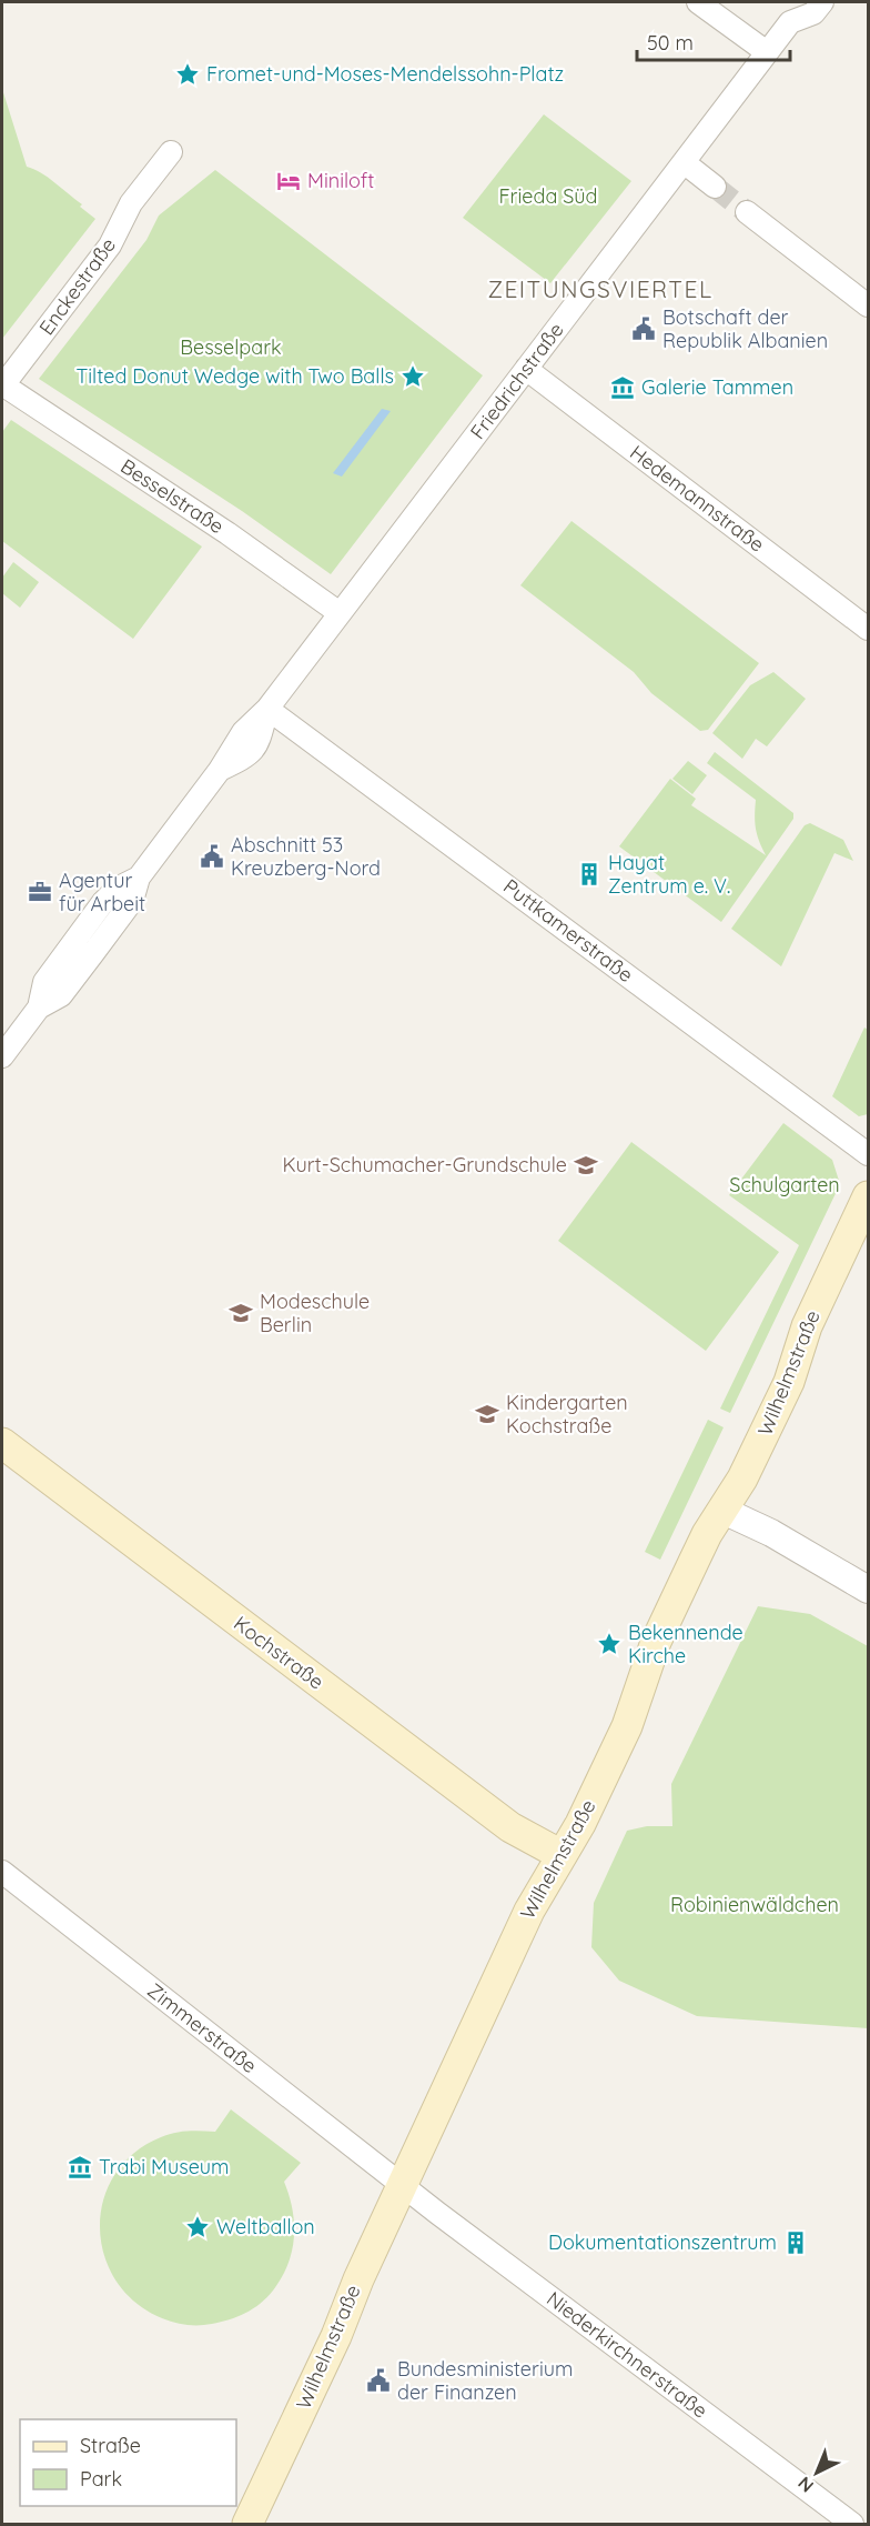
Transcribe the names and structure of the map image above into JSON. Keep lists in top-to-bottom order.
{
  "streets": {
    "main road": ["Wilhelmstraße", "Kochstraße"],
    "street": [
      "Enckestraße",
      "Friedrichstraße",
      "Besselstraße",
      "Hedemannstraße",
      "Puttkamerstraße",
      "Zimmerstraße",
      "Niederkirchnerstraße"
    ]
  },
  "crossings": [
    ["Enckestraße", "Besselstraße"],
    ["Friedrichstraße", "Besselstraße"],
    ["Friedrichstraße", "Hedemannstraße"],
    ["Friedrichstraße", "Puttkamerstraße"],
    ["Wilhelmstraße", "Kochstraße"],
    ["Wilhelmstraße", "Zimmerstraße"],
    ["Wilhelmstraße", "Niederkirchnerstraße"],
    ["Zimmerstraße", "Niederkirchnerstraße"]
  ],
  "districts": ["ZEITUNGSVIERTEL"],
  "parks": [
    "Frieda Süd",
    "Besselpark",
    "Schulgarten",
    "Robinienwäldchen"
  ],
  "places": {
    "place": [
      "Fromet-und-Moses-Mendelssohn-Platz",
      "Tilted Donut Wedge with Two Balls",
      "Bekennende Kirche",
      "Weltballon"
    ],
    "hotel": ["Miniloft"],
    "public building": ["Botschaft der Republik Albanien", "Abschnitt 53 Kreuzberg-Nord", "Bundesministerium der Finanzen"],
    "museum": ["Galerie Tammen", "Trabi Museum"],
    "building": ["Hayat Zentrum e. V.", "Dokumentationszentrum"],
    "office": ["Agentur für Arbeit"],
    "school or university": ["Kurt-Schumacher-Grundschule", "Modeschule Berlin", "Kindergarten Kochstraße"]
  },
  "legend": ["Straße", "Park"],
  "scale_bar": "50 m",
  "north": "bottom left"
}
